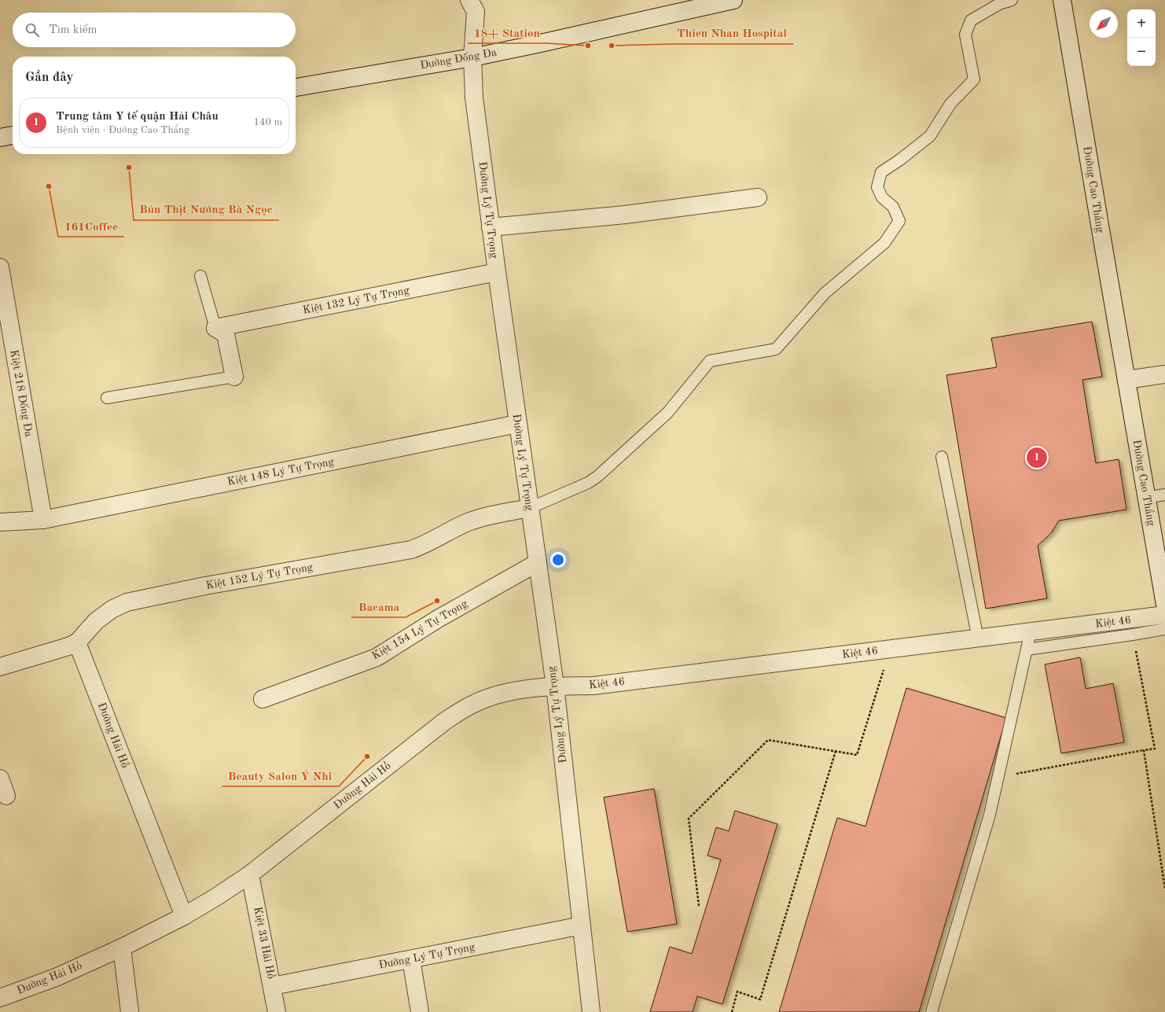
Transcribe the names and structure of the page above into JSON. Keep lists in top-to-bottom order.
{
  "streets": {
    "street": [
      "Đường Đống Đa",
      "Đường Cao Thắng",
      "Đường Lý Tự Trọng",
      "Kiệt 132 Lý Tự Trọng",
      "Kiệt 218 Đống Đa",
      "Kiệt 148 Lý Tự Trọng",
      "Kiệt 152 Lý Tự Trọng",
      "Kiệt 46",
      "Kiệt 154 Lý Tự Trọng",
      "Đường Hải Hồ",
      "Kiệt 33 Hải Hồ"
    ]
  },
  "crossings": [
    ["Đường Đống Đa", "Đường Lý Tự Trọng"],
    ["Đường Lý Tự Trọng", "Kiệt 132 Lý Tự Trọng"],
    ["Đường Lý Tự Trọng", "Kiệt 148 Lý Tự Trọng"],
    ["Đường Lý Tự Trọng", "Kiệt 152 Lý Tự Trọng"],
    ["Đường Lý Tự Trọng", "Kiệt 46"],
    ["Đường Lý Tự Trọng", "Kiệt 154 Lý Tự Trọng"],
    ["Đường Lý Tự Trọng", "Đường Hải Hồ"],
    ["Đường Lý Tự Trọng", "Kiệt 33 Hải Hồ"],
    ["Kiệt 218 Đống Đa", "Kiệt 148 Lý Tự Trọng"],
    ["Kiệt 152 Lý Tự Trọng", "Đường Hải Hồ"],
    ["Kiệt 46", "Đường Hải Hồ"],
    ["Đường Hải Hồ", "Kiệt 33 Hải Hồ"]
  ],
  "places": [
    "18+ Station",
    "Thien Nhan Hospital",
    "Bún Thịt Nướng Bà Ngọc",
    "161Coffee",
    "Bacama",
    "Beauty Salon Ý Nhi"
  ],
  "north": "bottom left",
  "page": {
    "map_buttons": ["+", "−"],
    "search": "Tìm kiếm",
    "heading": "Gần đây",
    "list": [
      {
        "mark": "1",
        "name": "Trung tâm Y tế quận Hải Châu",
        "note": "Bệnh viện · Đường Cao Thắng",
        "value": "140 m"
      }
    ],
    "pins": "1"
  }
}
